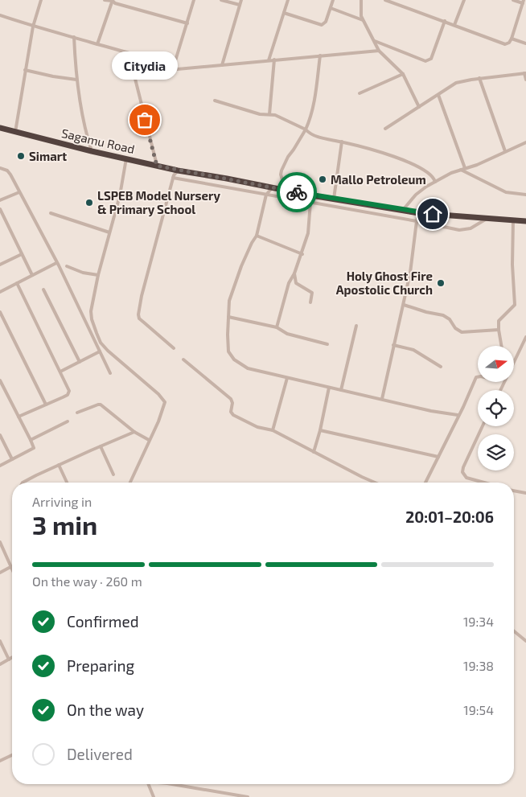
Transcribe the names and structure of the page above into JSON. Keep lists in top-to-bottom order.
{
  "streets": {
    "highway": ["Sagamu Road"]
  },
  "places": [
    "Citydia",
    "Simart",
    "Mallo Petroleum",
    "LSPEB Model Nursery & Primary School",
    "Holy Ghost Fire Apostolic Church"
  ],
  "north": "right",
  "page": {
    "bubble": "Citydia",
    "heading": ["3 min", "Arriving in", "20:01–20:06"],
    "bar": "On the way · 260 m",
    "list": [
      ["Confirmed", "19:34"],
      ["Preparing", "19:38"],
      ["On the way", "19:54"],
      "Delivered"
    ]
  }
}
